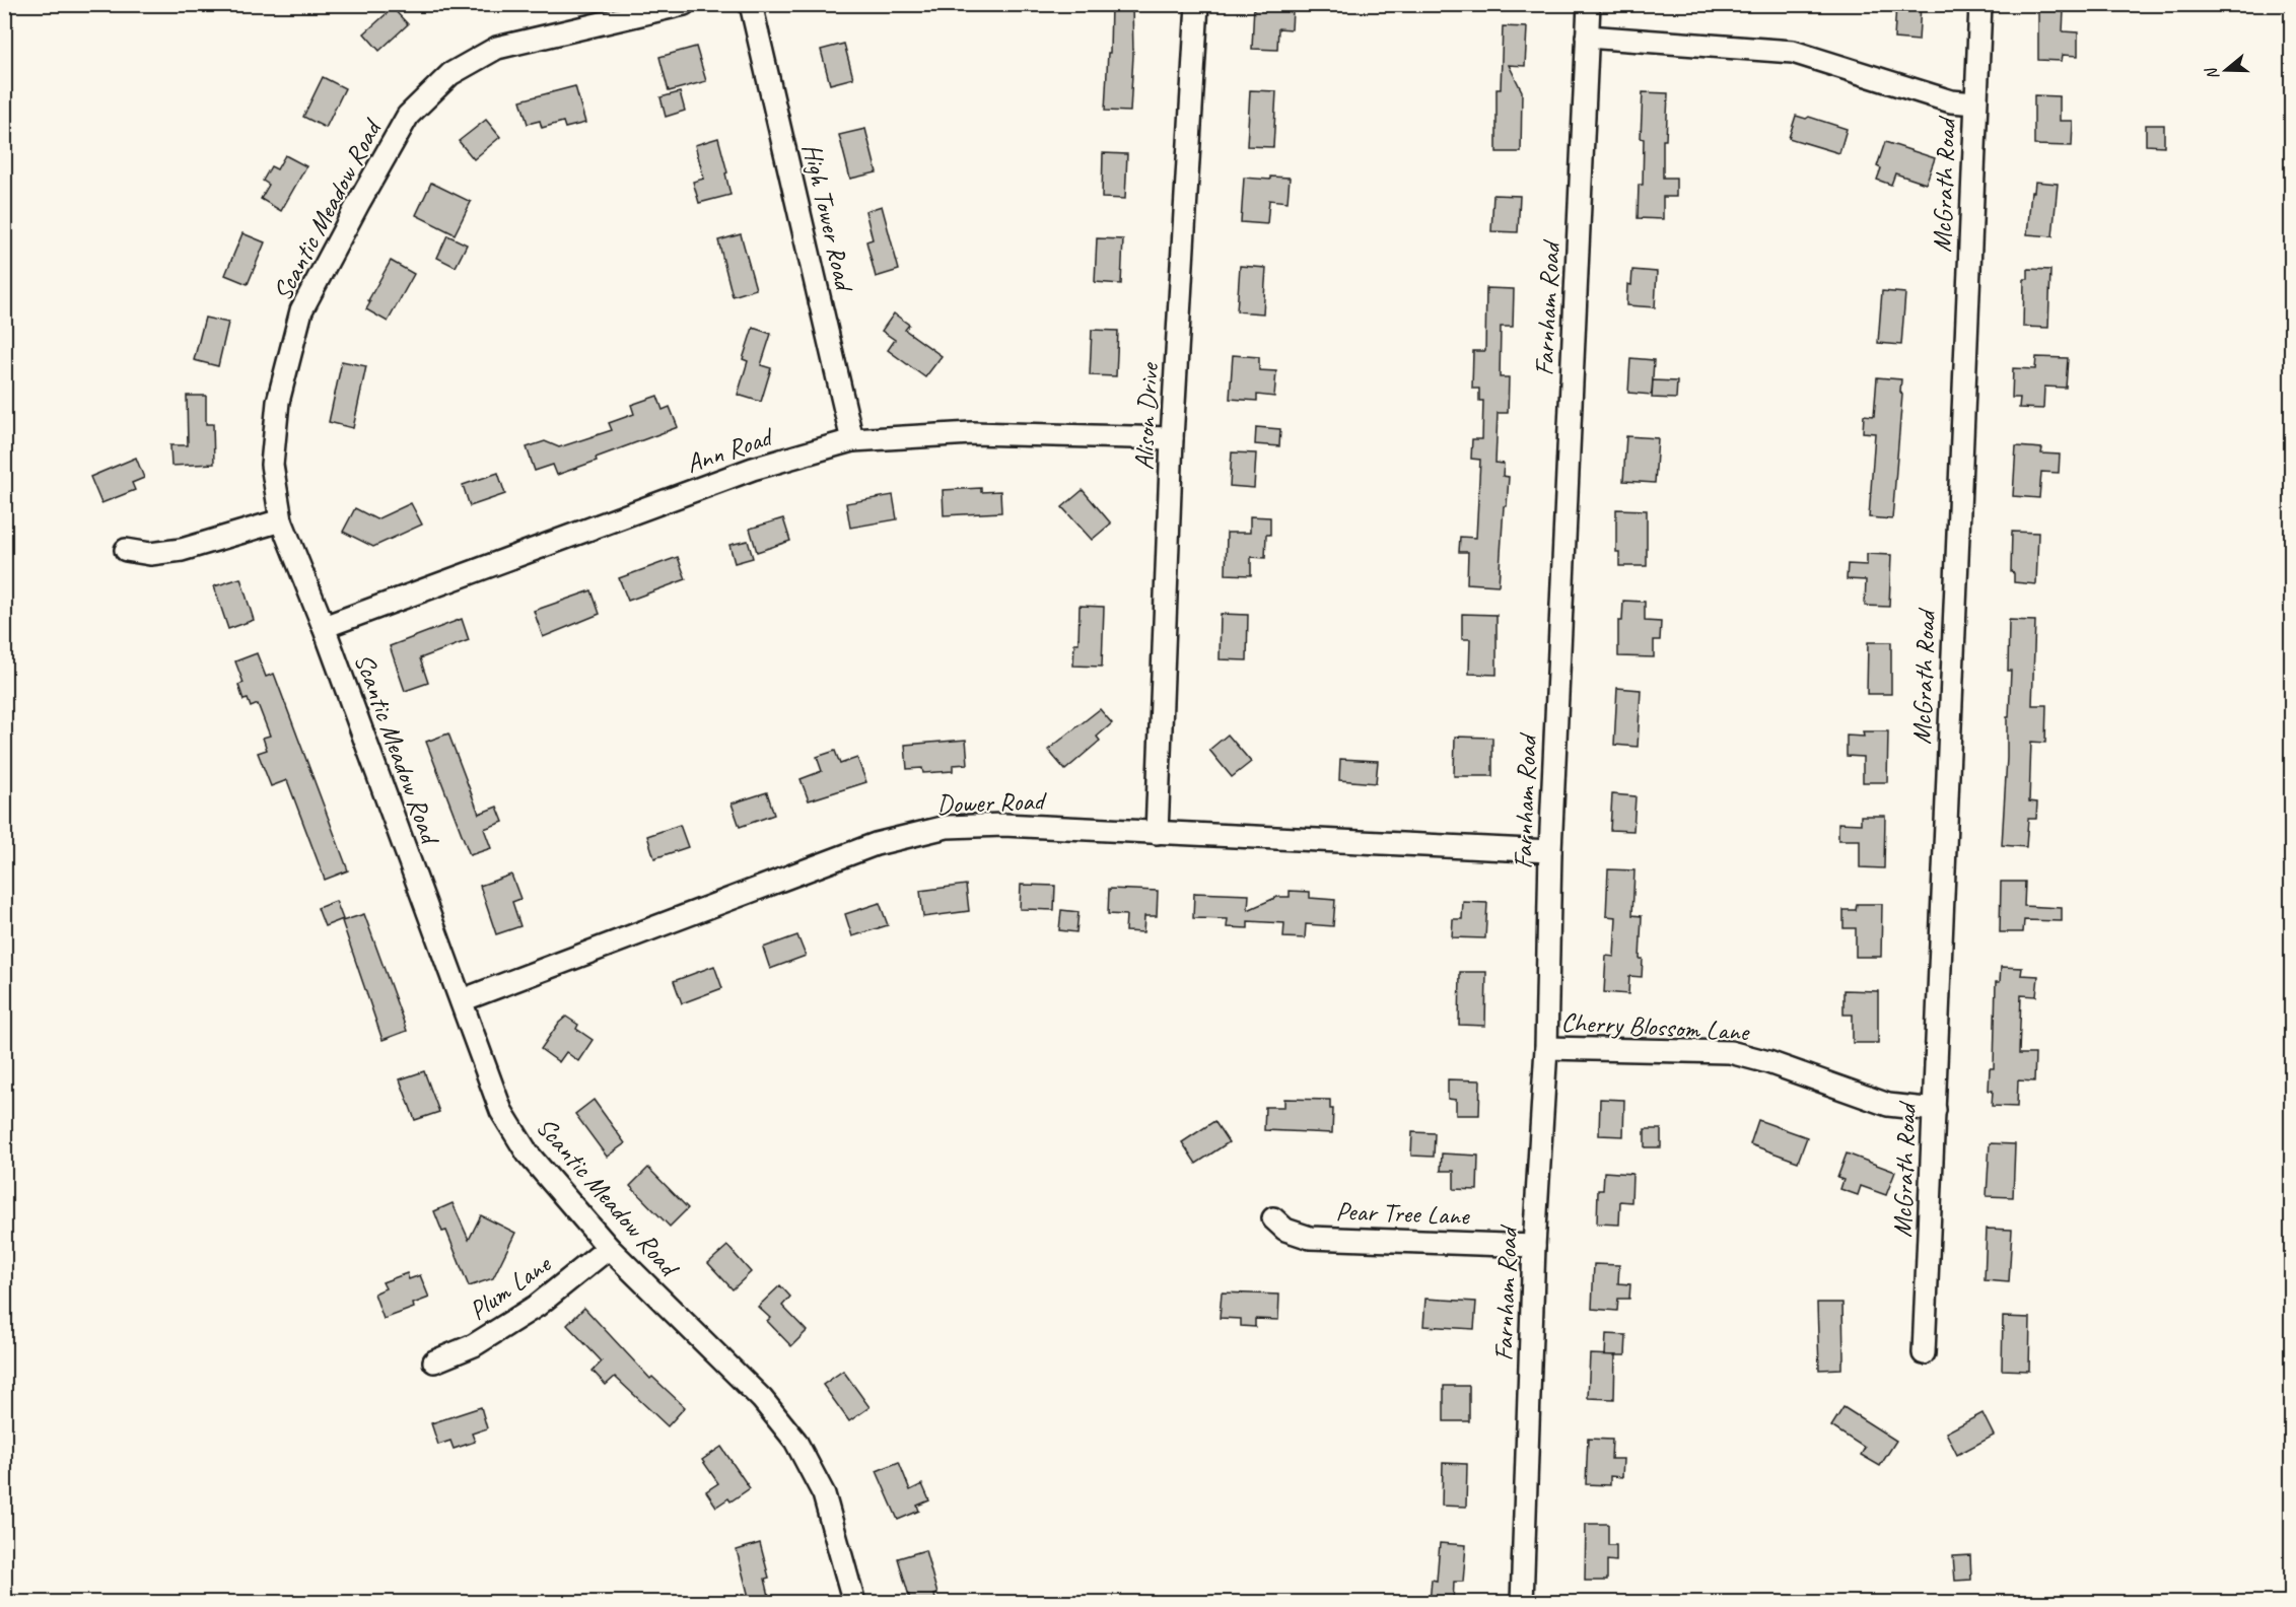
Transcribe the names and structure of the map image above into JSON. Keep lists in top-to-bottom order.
{
  "streets": {
    "street": [
      "McGrath Road",
      "Scantic Meadow Road",
      "High Tower Road",
      "Farnham Road",
      "Alison Drive",
      "Ann Road",
      "Dower Road",
      "Cherry Blossom Lane",
      "Pear Tree Lane",
      "Plum Lane"
    ]
  },
  "crossings": [
    ["McGrath Road", "Cherry Blossom Lane"],
    ["Scantic Meadow Road", "Ann Road"],
    ["Scantic Meadow Road", "Dower Road"],
    ["Scantic Meadow Road", "Plum Lane"],
    ["High Tower Road", "Ann Road"],
    ["Farnham Road", "Dower Road"],
    ["Farnham Road", "Cherry Blossom Lane"],
    ["Farnham Road", "Pear Tree Lane"],
    ["Alison Drive", "Ann Road"],
    ["Alison Drive", "Dower Road"]
  ],
  "north": "left"
}
